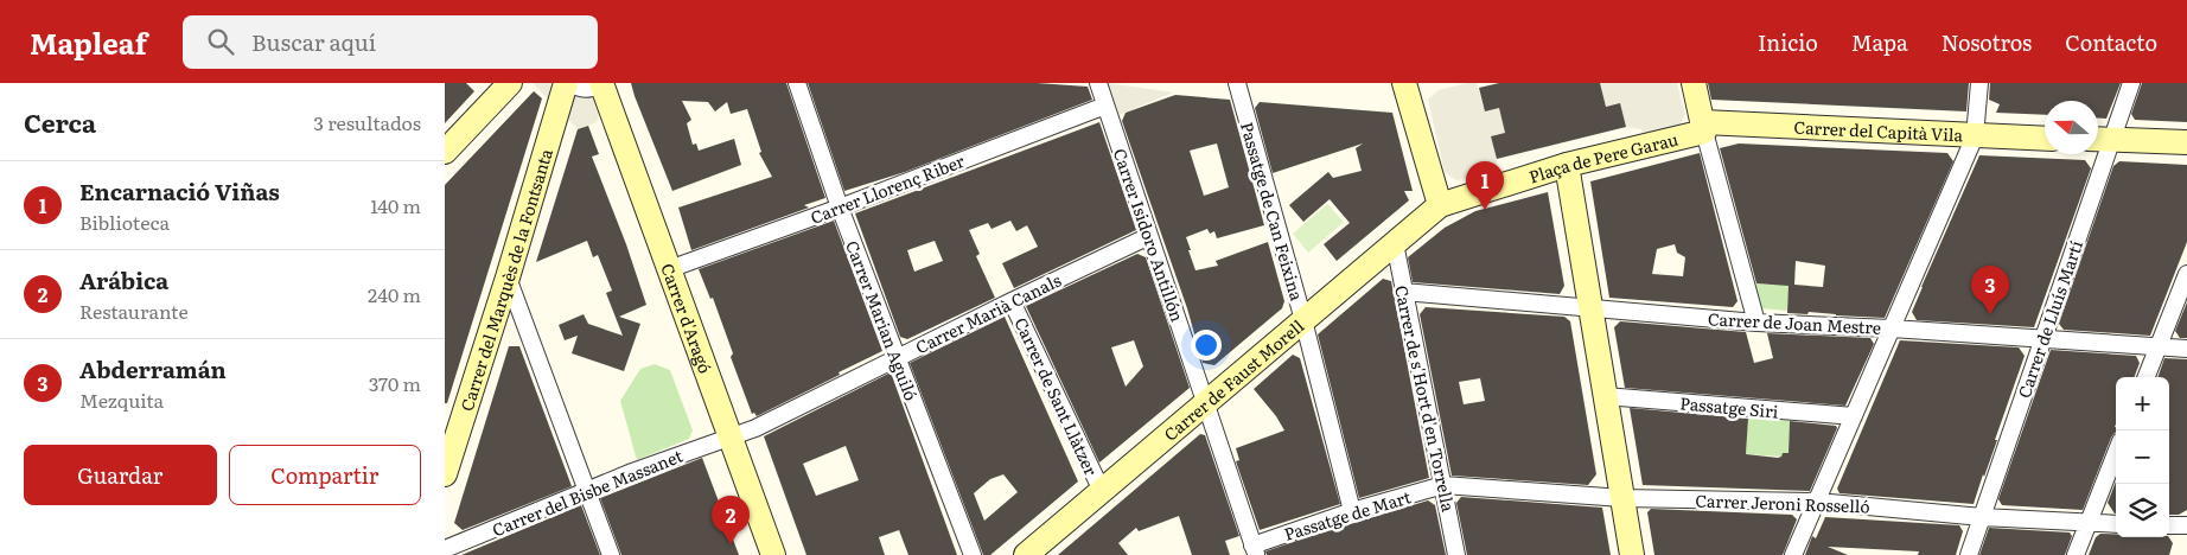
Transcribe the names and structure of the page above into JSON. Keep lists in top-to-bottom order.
{
  "streets": {
    "street": [
      "Carrer del Capità Vila",
      "Plaça de Pere Garau",
      "Carrer Llorenç Riber",
      "Passatge de Can Feixina",
      "Carrer Isidoro Antillón",
      "Carrer del Marquès de la Fontsanta",
      "Carrer Marià Canals",
      "Carrer d'Aragó",
      "Carrer de Lluís Martí",
      "Carrer Marian Aguiló",
      "Carrer de Joan Mestre",
      "Carrer de Faust Morell",
      "Carrer de Sant Llàtzer",
      "Carrer de s'Hort d'en Torrella",
      "Passatge Siri",
      "Carrer del Bisbe Massanet",
      "Carrer Jeroni Rosselló",
      "Passatge de Mart"
    ]
  },
  "crossings": [
    ["Carrer del Capità Vila", "Plaça de Pere Garau"],
    ["Plaça de Pere Garau", "Carrer de Faust Morell"],
    ["Carrer Llorenç Riber", "Carrer Isidoro Antillón"],
    ["Carrer Llorenç Riber", "Carrer d'Aragó"],
    ["Carrer Llorenç Riber", "Carrer Marian Aguiló"],
    ["Passatge de Can Feixina", "Carrer de Faust Morell"],
    ["Passatge de Can Feixina", "Passatge de Mart"],
    ["Carrer Isidoro Antillón", "Carrer Marià Canals"],
    ["Carrer Isidoro Antillón", "Carrer de Faust Morell"],
    ["Carrer Isidoro Antillón", "Passatge de Mart"],
    ["Carrer Marià Canals", "Carrer d'Aragó"],
    ["Carrer Marià Canals", "Carrer Marian Aguiló"],
    ["Carrer Marià Canals", "Carrer de Sant Llàtzer"],
    ["Carrer Marià Canals", "Carrer del Bisbe Massanet"],
    ["Carrer d'Aragó", "Carrer del Bisbe Massanet"],
    ["Carrer de Lluís Martí", "Carrer de Joan Mestre"],
    ["Carrer de Lluís Martí", "Carrer Jeroni Rosselló"],
    ["Carrer de Joan Mestre", "Carrer de s'Hort d'en Torrella"],
    ["Carrer de Faust Morell", "Carrer de Sant Llàtzer"],
    ["Carrer de Faust Morell", "Carrer de s'Hort d'en Torrella"],
    ["Carrer de s'Hort d'en Torrella", "Carrer Jeroni Rosselló"],
    ["Carrer de s'Hort d'en Torrella", "Passatge de Mart"],
    ["Carrer Jeroni Rosselló", "Passatge de Mart"]
  ],
  "north": "left",
  "page": {
    "header": "Mapleaf",
    "search": "Buscar aquí",
    "nav": [
      "Inicio",
      "Mapa",
      "Nosotros",
      "Contacto"
    ],
    "heading": ["Cerca", "3 resultados"],
    "list": [
      {
        "mark": "1",
        "name": "Encarnació Viñas",
        "note": "Biblioteca",
        "value": "140 m"
      },
      {
        "mark": "2",
        "name": "Arábica",
        "note": "Restaurante",
        "value": "240 m"
      },
      {
        "mark": "3",
        "name": "Abderramán",
        "note": "Mezquita",
        "value": "370 m"
      }
    ],
    "pins": ["1", "3", "2"],
    "map_buttons": ["+", "−"],
    "buttons": ["Guardar", "Compartir"]
  }
}
